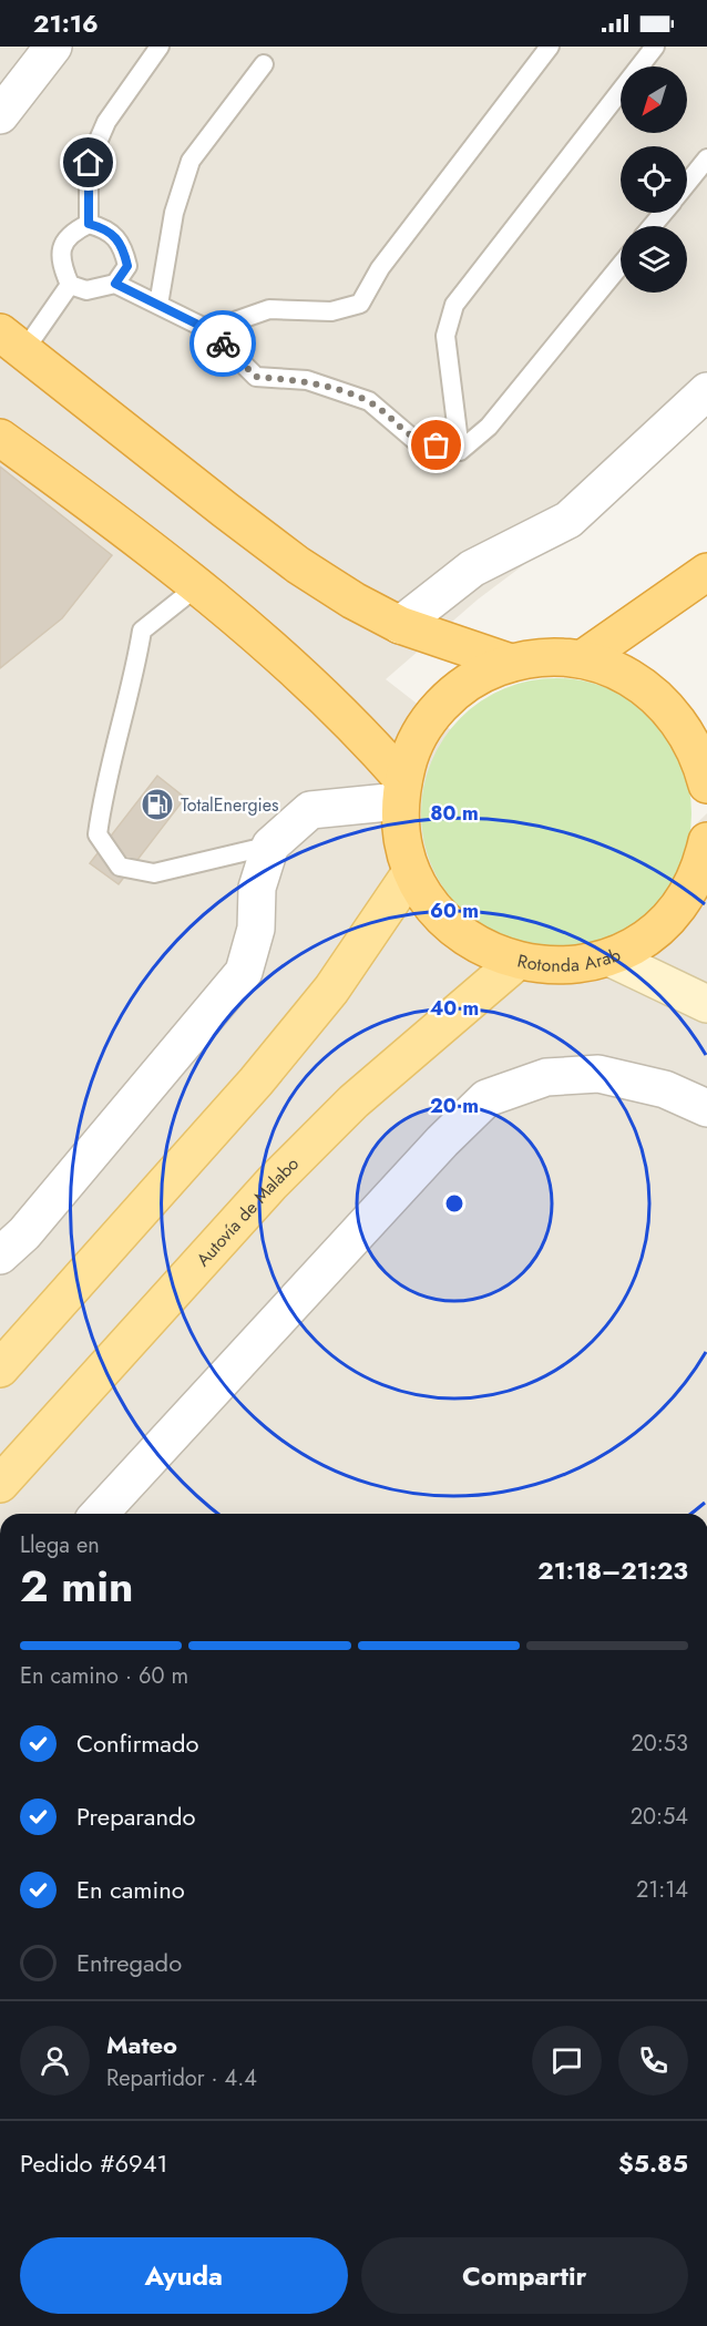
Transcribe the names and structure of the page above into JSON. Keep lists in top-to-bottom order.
{
  "streets": {
    "highway": ["Rotonda Arab"],
    "main road": ["Autovía de Malabo"]
  },
  "crossings": [
    ["Rotonda Arab", "Autovía de Malabo"]
  ],
  "places": {
    "fuel station": ["TotalEnergies"]
  },
  "north": "bottom left",
  "page": {
    "status": "21:16",
    "heading": ["2 min", "Llega en", "21:18–21:23"],
    "panel": [
      "Mateo",
      "Repartidor · 4.4",
      "Pedido #6941",
      "$5.85"
    ],
    "bar": "En camino · 60 m",
    "list": [
      ["Confirmado", "20:53"],
      ["Preparando", "20:54"],
      ["En camino", "21:14"],
      "Entregado"
    ],
    "buttons": ["Ayuda", "Compartir"]
  },
  "rings": [
    "80 m",
    "60 m",
    "40 m",
    "20 m"
  ]
}
